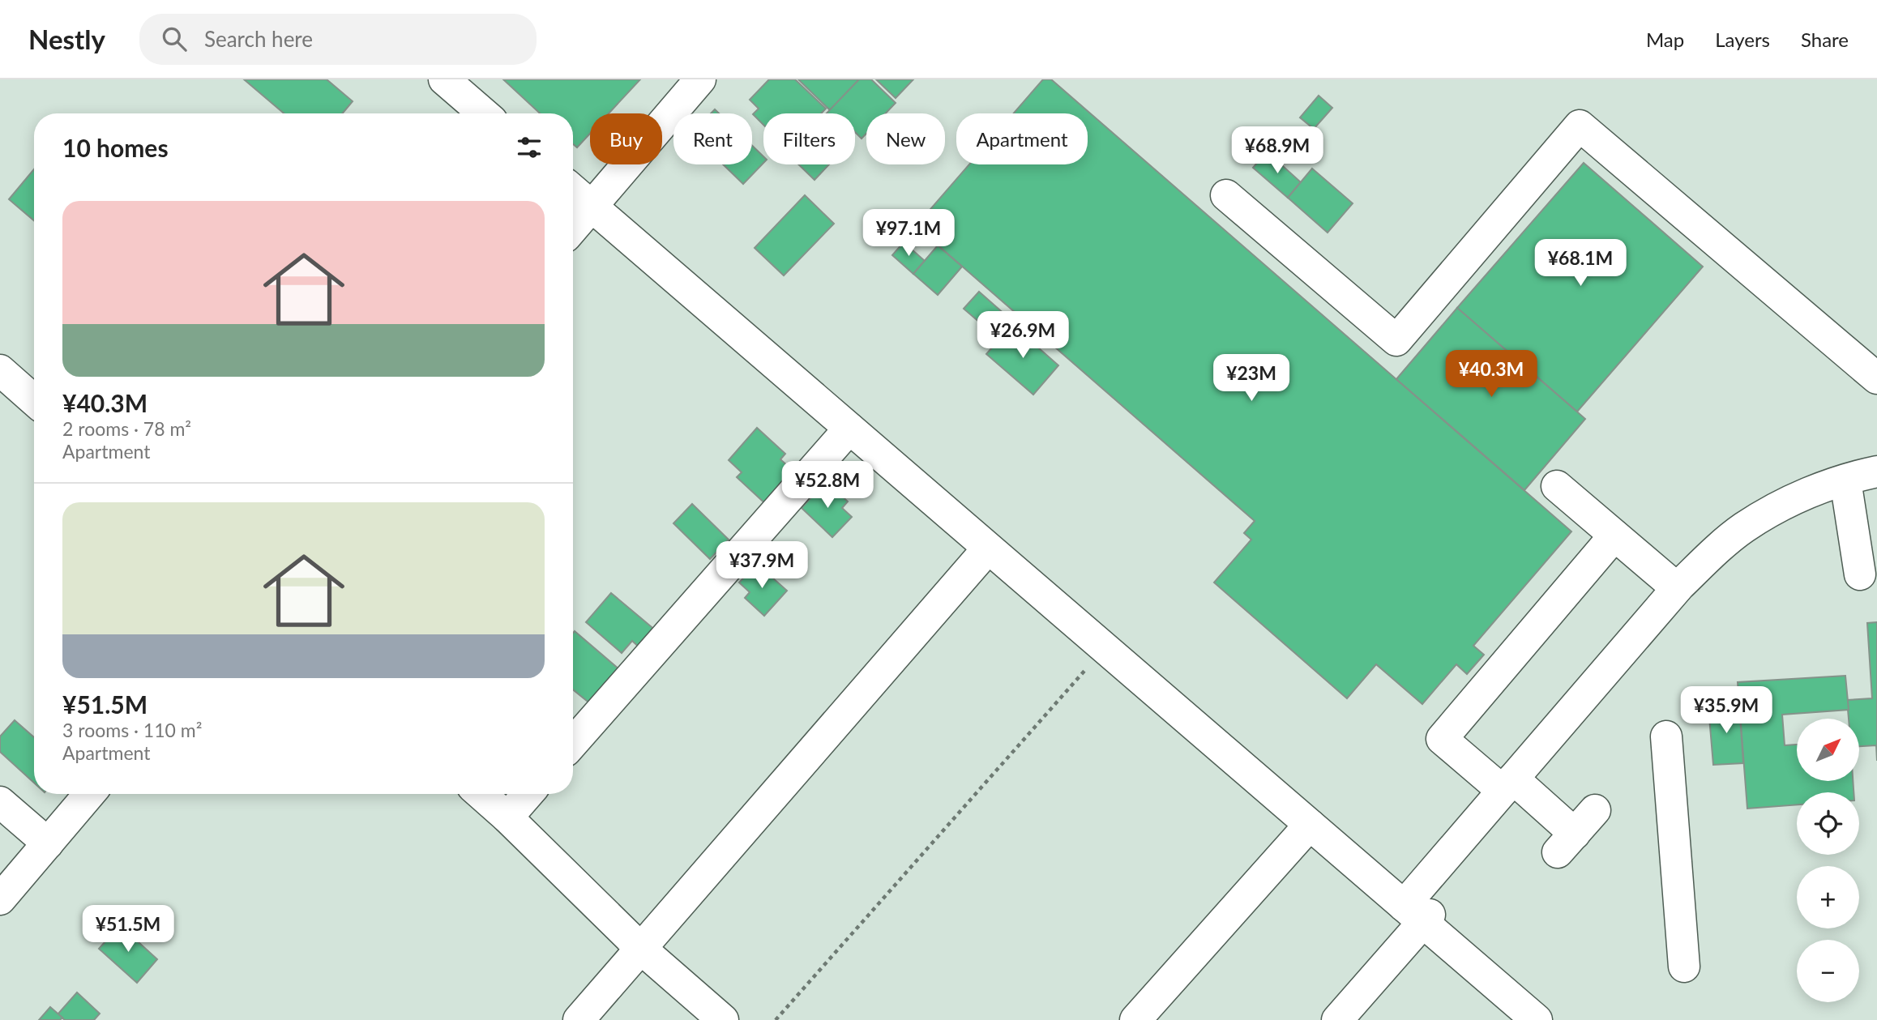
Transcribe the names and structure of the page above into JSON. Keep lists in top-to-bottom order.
{
  "north": "top right",
  "page": {
    "header": "Nestly",
    "search": "Search here",
    "nav": ["Map", "Layers", "Share"],
    "chip": [
      "Buy",
      "Rent",
      "Filters",
      "New",
      "Apartment"
    ],
    "heading": "10 homes",
    "price": [
      "¥68.9M",
      "¥97.1M",
      "¥68.1M",
      "¥26.9M",
      "¥40.3M",
      "¥23M",
      "¥52.8M",
      "¥37.9M",
      "¥35.9M",
      "¥51.5M"
    ],
    "list": [
      {
        "name": "¥40.3M",
        "note": "2 rooms · 78 m² · Apartment"
      },
      {
        "name": "¥51.5M",
        "note": "3 rooms · 110 m² · Apartment"
      }
    ],
    "map_buttons": ["+", "−"]
  }
}
